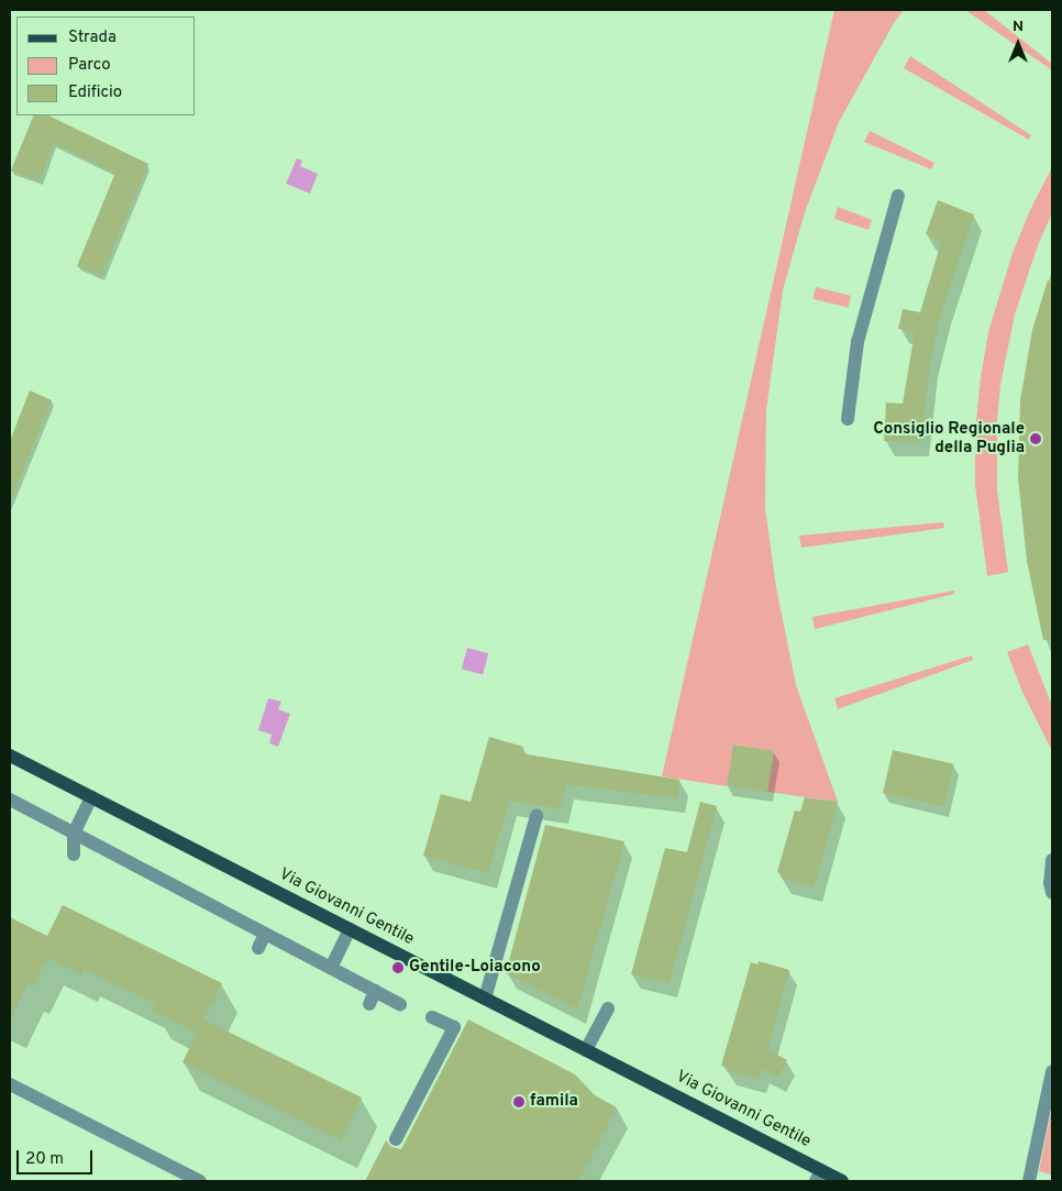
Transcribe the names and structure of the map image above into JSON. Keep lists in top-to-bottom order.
{
  "streets": {
    "main road": ["Via Giovanni Gentile"]
  },
  "places": ["Consiglio Regionale della Puglia", "Gentile-Loiacono", "famila"],
  "legend": ["Strada", "Parco", "Edificio"],
  "scale_bar": "20 m",
  "north": "top"
}
